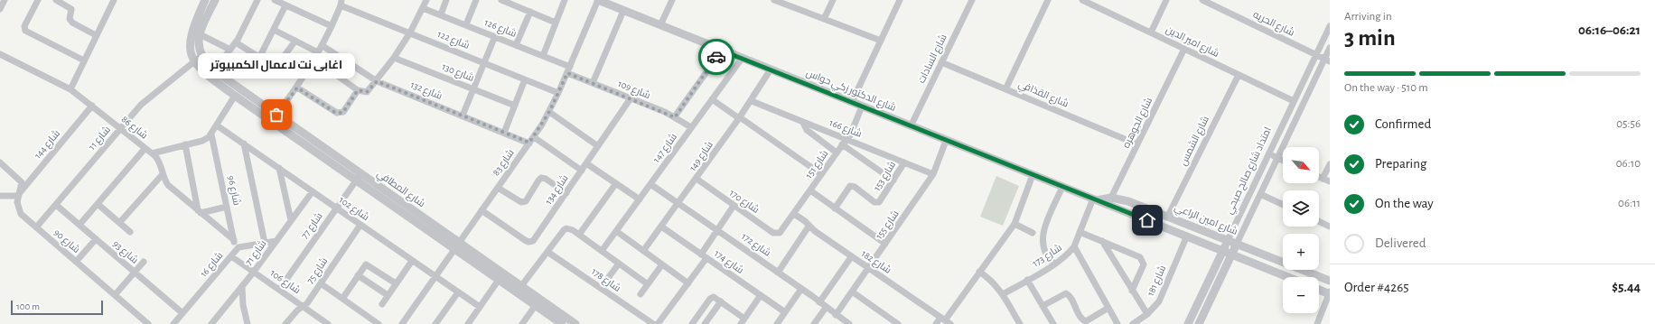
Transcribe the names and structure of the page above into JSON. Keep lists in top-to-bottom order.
{
  "streets": {
    "street": [
      "شارع الحريه",
      "شارع 126",
      "شارع 122",
      "شارع امير الدين",
      "شارع السادات",
      "شارع 130",
      "شارع 109",
      "شارع 132",
      "شارع الدكتور زكي حواس",
      "شارع القذافي",
      "شارع الجوهره",
      "شارع 86",
      "شارع 166",
      "شارع 11",
      "شارع الشمس",
      "شارع 144",
      "شارع 147",
      "شارع 149",
      "شارع 83",
      "شارع 151",
      "امتداد شارع صالح صبحي",
      "شارع 153",
      "شارع المطافي",
      "شارع 134",
      "شارع 96",
      "شارع 170",
      "شارع 102",
      "شارع امين الراعي",
      "شارع 155",
      "شارع 77",
      "شارع 90",
      "شارع 172",
      "شارع 93",
      "شارع 71",
      "شارع 173",
      "شارع 174",
      "شارع 182",
      "شارع 16",
      "شارع 75",
      "شارع 178",
      "شارع 181",
      "شارع 106"
    ]
  },
  "crossings": [
    ["شارع الحريه", "امتداد شارع صالح صبحي"],
    ["شارع 126", "شارع 109"],
    ["شارع 126", "شارع 83"],
    ["شارع 122", "شارع 83"],
    ["شارع امير الدين", "شارع الجوهره"],
    ["شارع امير الدين", "شارع الشمس"],
    ["شارع امير الدين", "امتداد شارع صالح صبحي"],
    ["شارع السادات", "شارع الدكتور زكي حواس"],
    ["شارع السادات", "شارع القذافي"],
    ["شارع 109", "شارع 147"],
    ["شارع 109", "شارع 83"],
    ["شارع 109", "شارع 134"],
    ["شارع 132", "شارع 83"],
    ["شارع الدكتور زكي حواس", "شارع 147"],
    ["شارع الدكتور زكي حواس", "شارع 149"],
    ["شارع الدكتور زكي حواس", "شارع 83"],
    ["شارع الدكتور زكي حواس", "شارع 151"],
    ["شارع الدكتور زكي حواس", "شارع امين الراعي"],
    ["شارع الدكتور زكي حواس", "شارع 155"],
    ["شارع الدكتور زكي حواس", "شارع 173"],
    ["شارع القذافي", "شارع الجوهره"],
    ["شارع الجوهره", "شارع امين الراعي"],
    ["شارع 86", "شارع 11"],
    ["شارع 86", "شارع 144"],
    ["شارع 86", "شارع 96"],
    ["شارع 166", "شارع 149"],
    ["شارع 166", "شارع 151"],
    ["شارع 166", "شارع 153"],
    ["شارع 166", "شارع 155"],
    ["شارع 11", "شارع 90"],
    ["شارع 11", "شارع 93"],
    ["شارع الشمس", "شارع امين الراعي"],
    ["شارع 144", "شارع 90"],
    ["شارع 147", "شارع 172"],
    ["شارع 149", "شارع 170"],
    ["شارع 149", "شارع 172"],
    ["شارع 149", "شارع 174"],
    ["شارع 83", "شارع المطافي"],
    ["شارع 83", "شارع 134"],
    ["شارع 83", "شارع 102"],
    ["شارع 151", "شارع 170"],
    ["شارع 151", "شارع 182"],
    ["امتداد شارع صالح صبحي", "شارع امين الراعي"],
    ["شارع المطافي", "شارع 77"],
    ["شارع 96", "شارع 16"],
    ["شارع 102", "شارع 77"],
    ["شارع 102", "شارع 71"],
    ["شارع 102", "شارع 75"],
    ["شارع امين الراعي", "شارع 173"],
    ["شارع 155", "شارع 172"],
    ["شارع 155", "شارع 182"],
    ["شارع 77", "شارع 106"],
    ["شارع 93", "شارع 16"],
    ["شارع 71", "شارع 16"],
    ["شارع 71", "شارع 106"],
    ["شارع 16", "شارع 106"],
    ["شارع 75", "شارع 106"]
  ],
  "places": ["اغابى نت لاعمال الكمبيوتر"],
  "scale_bar": "100 m",
  "north": "bottom right",
  "page": {
    "heading": ["3 min", "Arriving in", "06:16–06:21"],
    "panel": ["Order #4265", "$5.44"],
    "bubble": "اغابى نت لاعمال الكمبيوتر",
    "bar": "On the way · 510 m",
    "list": [
      ["Confirmed", "05:56"],
      ["Preparing", "06:10"],
      ["On the way", "06:11"],
      "Delivered"
    ],
    "map_buttons": ["+", "−"],
    "scale": "100 m"
  }
}
